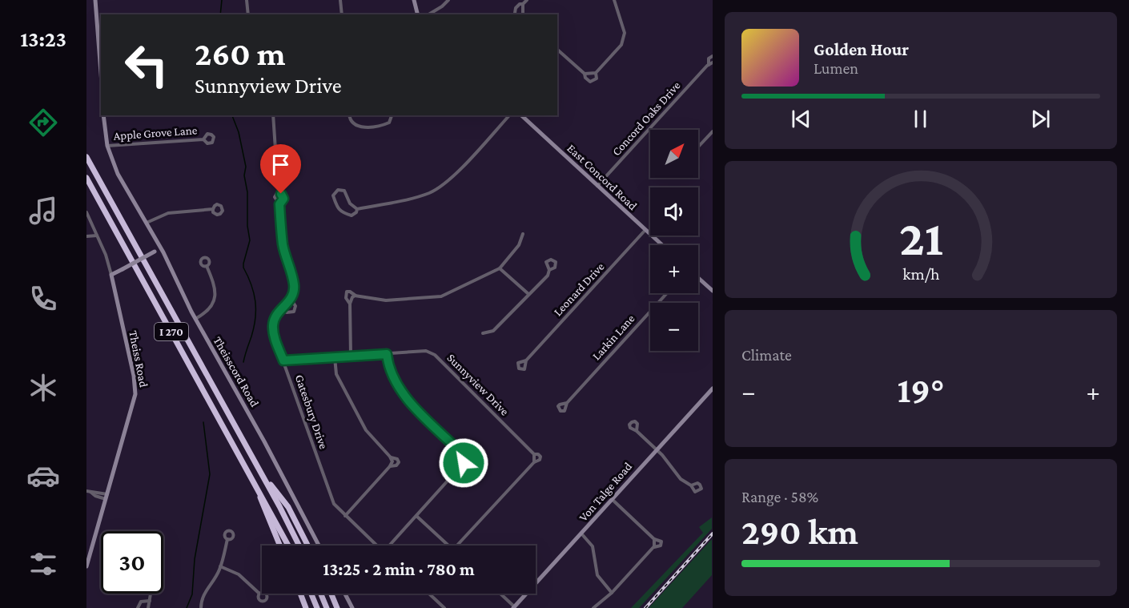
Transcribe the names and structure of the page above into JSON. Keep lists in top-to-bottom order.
{
  "streets": {
    "highway": ["I 270"],
    "street": [
      "Concord Oaks Drive",
      "Apple Grove Lane",
      "East Concord Road",
      "Leonard Drive",
      "Larkin Lane",
      "Theiss Road",
      "Theisscord Road",
      "Sunnyview Drive",
      "Gatesbury Drive",
      "Von Talge Road"
    ]
  },
  "crossings": [
    ["Concord Oaks Drive", "East Concord Road"],
    ["East Concord Road", "Leonard Drive"],
    ["Sunnyview Drive", "Gatesbury Drive"]
  ],
  "north": "top right",
  "page": {
    "tabs": "13:23",
    "turn": ["260 m", "Sunnyview Drive"],
    "song": ["Golden Hour", "Lumen"],
    "map_buttons": ["+", "−"],
    "tile": [
      "Climate",
      ["Range · 58%", "290 km"]
    ],
    "heat": ["−", "19°", "+"],
    "limit": "30",
    "trip": "13:25 · 2 min · 780 m",
    "gauge": ["21", "km/h"]
  }
}
